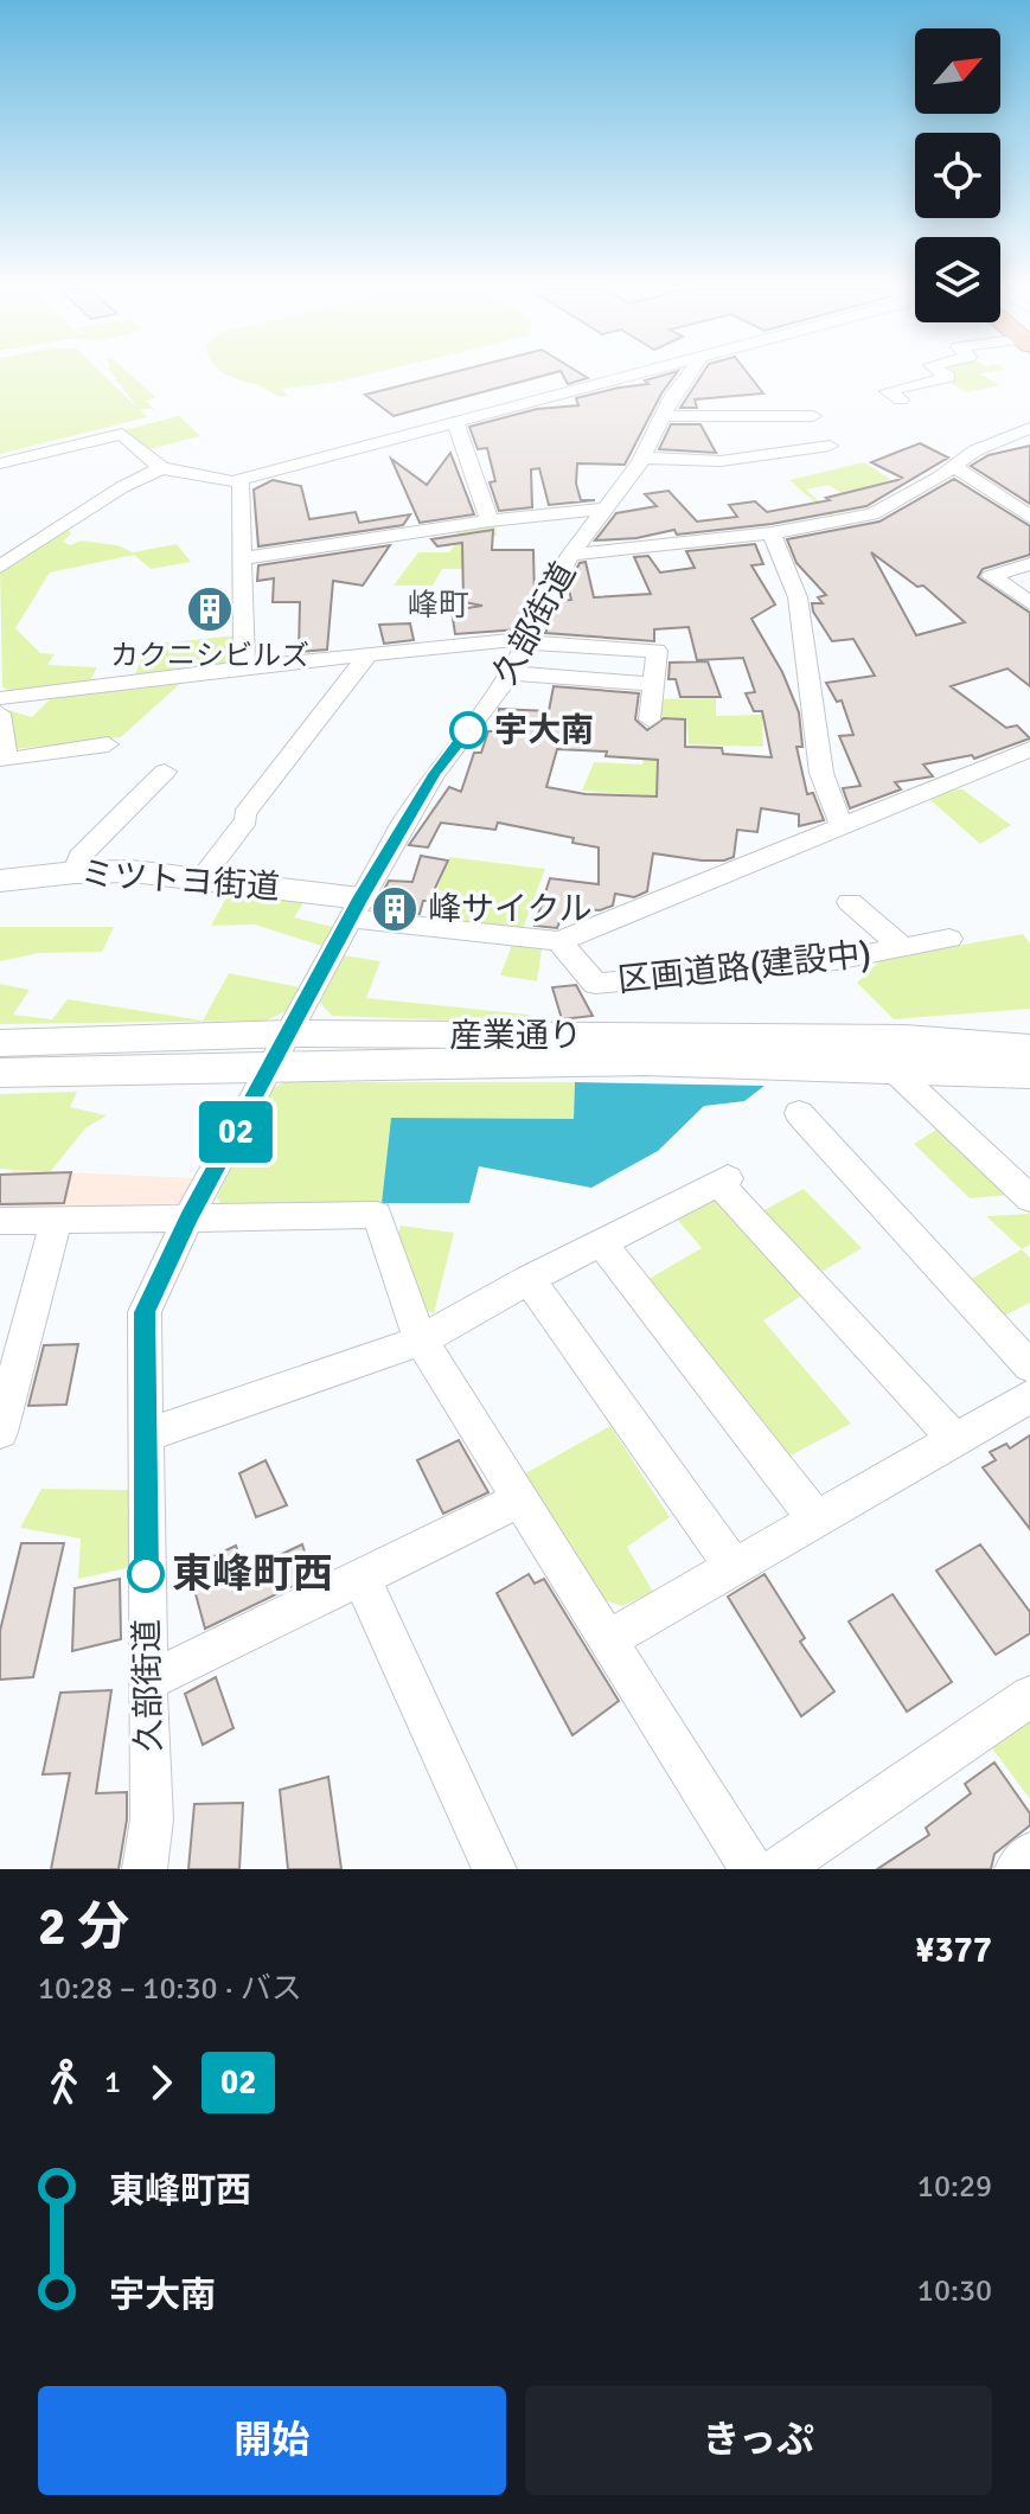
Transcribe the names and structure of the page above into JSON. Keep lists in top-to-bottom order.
{
  "streets": {
    "street": [
      "久部街道",
      "ミツトヨ街道",
      "区画道路(建設中)",
      "産業通り"
    ]
  },
  "crossings": [
    ["久部街道", "ミツトヨ街道"],
    ["久部街道", "産業通り"]
  ],
  "districts": ["峰町"],
  "places": {
    "building": ["カクニシビルズ", "峰サイクル"],
    "other": ["宇大南", "東峰町西"]
  },
  "lines": ["bus line 02"],
  "north": "top right",
  "page": {
    "on_map": "02",
    "heading": ["2 分", "10:28 – 10:30 · バス", "¥377"],
    "legs": ["1", "02"],
    "list": [
      {
        "name": "東峰町西",
        "value": "10:29"
      },
      {
        "name": "宇大南",
        "value": "10:30"
      }
    ],
    "buttons": ["開始", "きっぷ"]
  }
}
